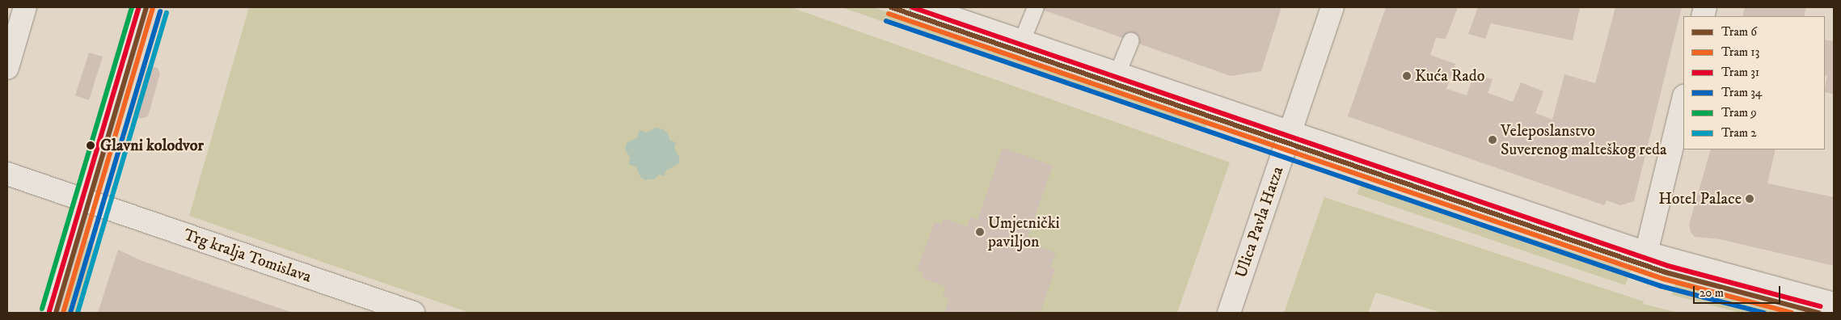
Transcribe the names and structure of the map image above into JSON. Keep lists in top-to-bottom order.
{
  "streets": {
    "street": ["Ulica Pavla Hatza", "Trg kralja Tomislava"]
  },
  "places": [
    "Kuća Rado",
    "Veleposlanstvo Suverenog malteškog reda",
    "Glavni kolodvor",
    "Hotel Palace",
    "Umjetnički paviljon"
  ],
  "lines": [
    "tram line 6",
    "tram line 31",
    "tram line 9",
    "tram line 13",
    "tram line 34",
    "tram line 2"
  ],
  "legend": [
    "Tram 6",
    "Tram 13",
    "Tram 31",
    "Tram 34",
    "Tram 9",
    "Tram 2"
  ],
  "scale_bar": "20 m"
}
